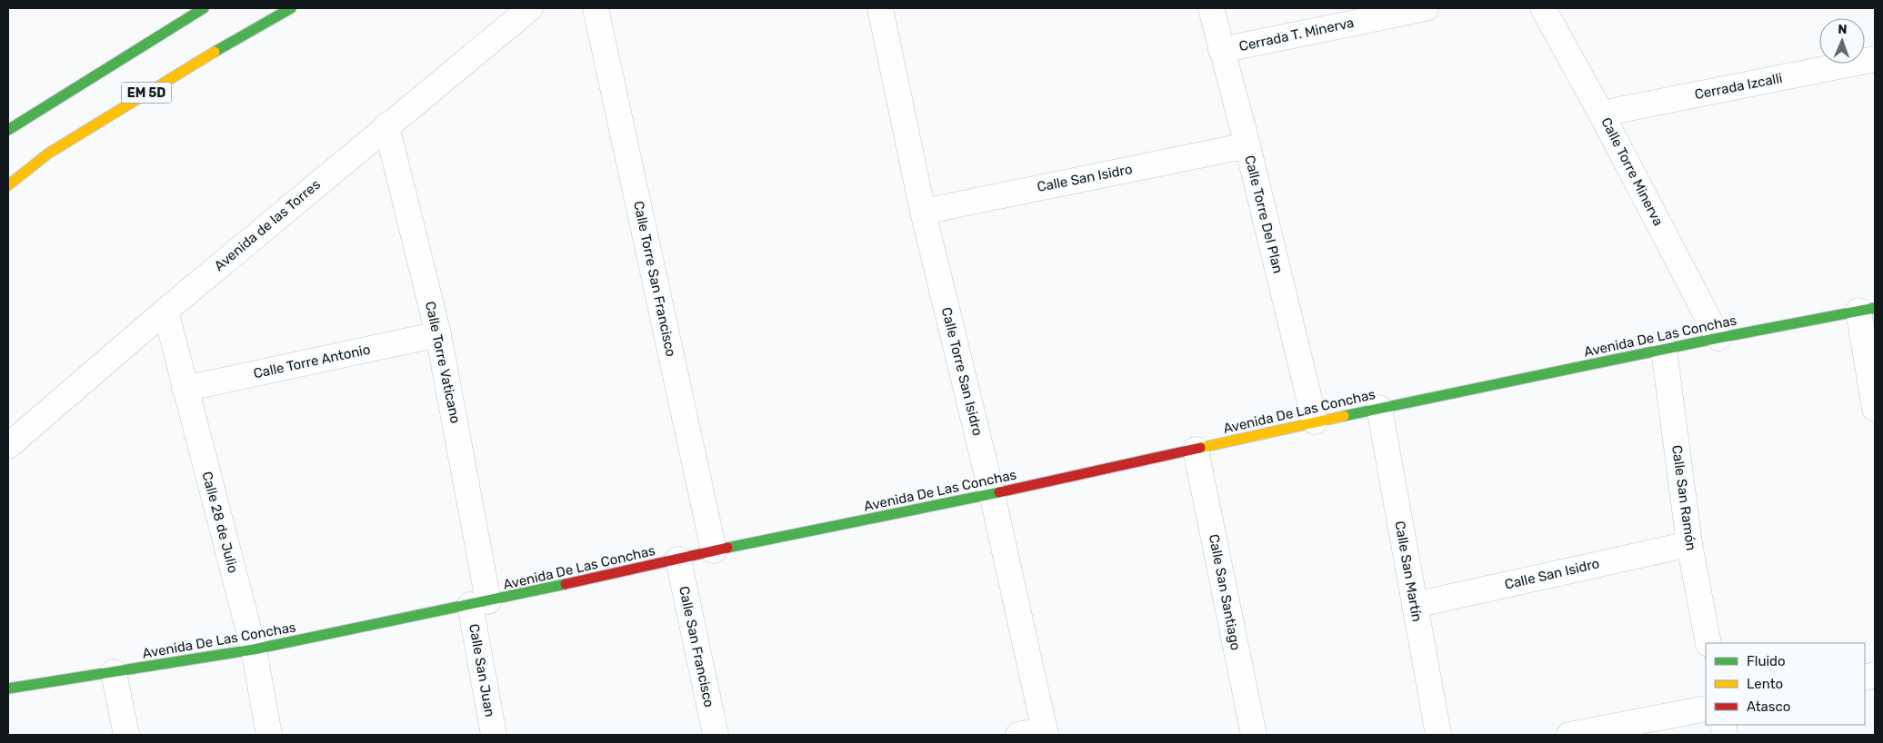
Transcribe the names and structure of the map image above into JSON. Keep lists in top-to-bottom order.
{
  "streets": {
    "main road": ["EM 5D", "Avenida De Las Conchas"],
    "street": [
      "Cerrada T. Minerva",
      "Cerrada Izcalli",
      "Calle Torre Minerva",
      "Calle San Isidro",
      "Calle Torre Del Plan",
      "Avenida de las Torres",
      "Calle Torre San Francisco",
      "Calle Torre Antonio",
      "Calle Torre Vaticano",
      "Calle Torre San Isidro",
      "Calle San Ramón",
      "Calle 28 de Julio",
      "Calle San Martín",
      "Calle San Santiago",
      "Calle San Francisco",
      "Calle San Juan"
    ]
  },
  "crossings": [
    ["Cerrada T. Minerva", "Calle Torre Del Plan"],
    ["Cerrada Izcalli", "Calle Torre Minerva"],
    ["Calle Torre Minerva", "Avenida De Las Conchas"],
    ["Calle San Isidro", "Calle Torre Del Plan"],
    ["Calle San Isidro", "Calle Torre San Isidro"],
    ["Calle San Isidro", "Calle San Ramón"],
    ["Calle San Isidro", "Calle San Martín"],
    ["Calle Torre Del Plan", "Avenida De Las Conchas"],
    ["Avenida de las Torres", "Calle Torre Vaticano"],
    ["Avenida de las Torres", "Calle 28 de Julio"],
    ["Calle Torre San Francisco", "Avenida De Las Conchas"],
    ["Avenida De Las Conchas", "Calle Torre Vaticano"],
    ["Avenida De Las Conchas", "Calle Torre San Isidro"],
    ["Avenida De Las Conchas", "Calle San Ramón"],
    ["Avenida De Las Conchas", "Calle 28 de Julio"],
    ["Avenida De Las Conchas", "Calle San Martín"],
    ["Avenida De Las Conchas", "Calle San Santiago"],
    ["Avenida De Las Conchas", "Calle San Francisco"],
    ["Avenida De Las Conchas", "Calle San Juan"],
    ["Calle Torre Antonio", "Calle Torre Vaticano"],
    ["Calle Torre Antonio", "Calle 28 de Julio"],
    ["Calle Torre Vaticano", "Calle San Juan"]
  ],
  "legend": ["Fluido", "Lento", "Atasco"],
  "north": "top"
}
